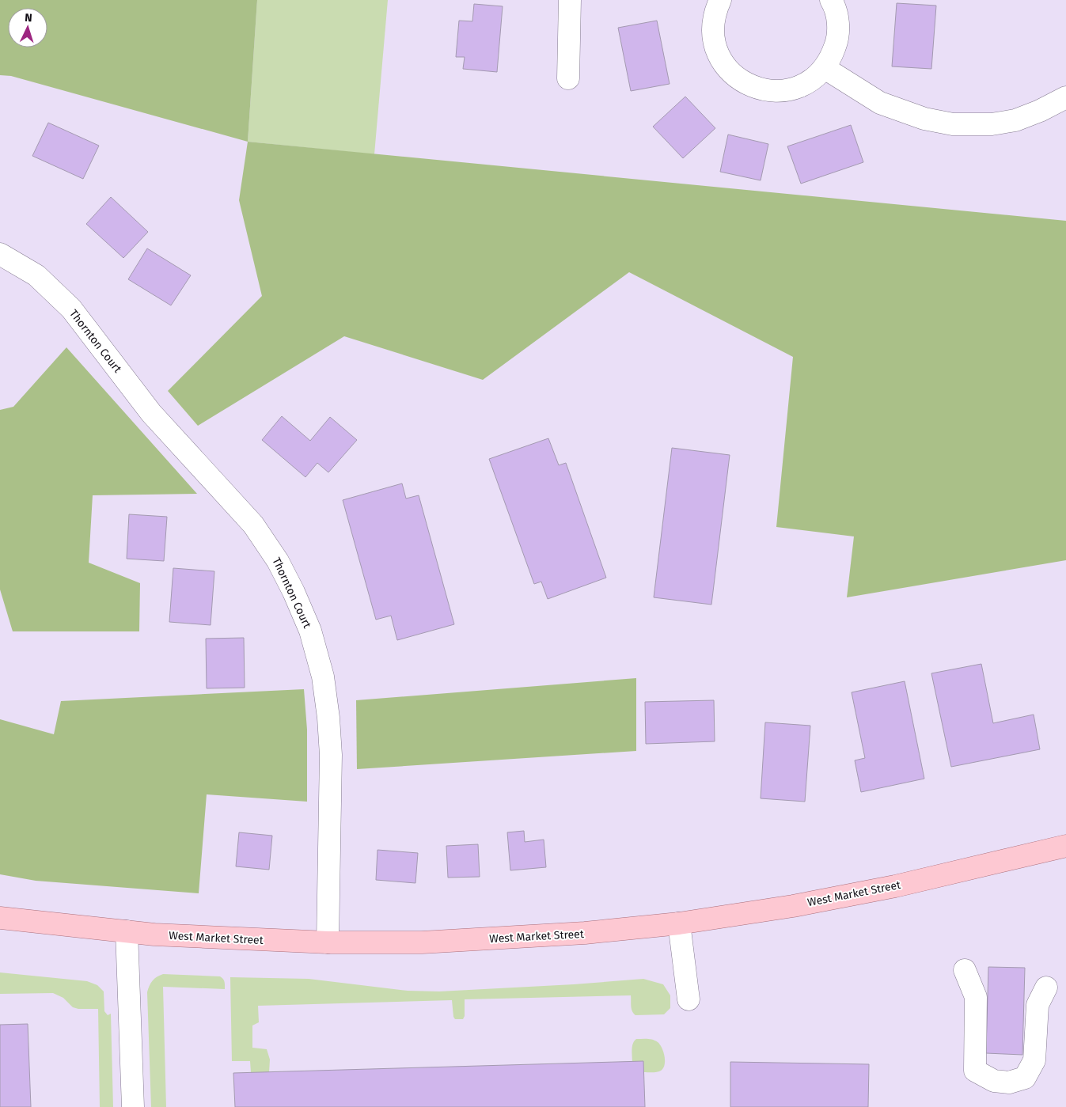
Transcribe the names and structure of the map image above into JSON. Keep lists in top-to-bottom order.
{
  "streets": {
    "main road": ["West Market Street"],
    "street": ["Thornton Court"]
  },
  "crossings": [
    ["Thornton Court", "West Market Street"]
  ],
  "north": "top"
}
